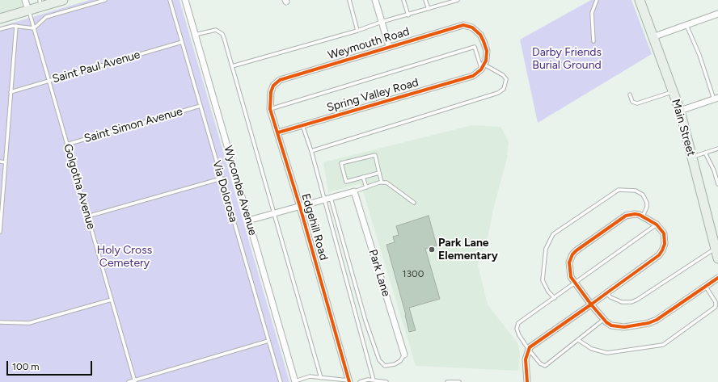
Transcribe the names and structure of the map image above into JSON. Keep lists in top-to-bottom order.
{
  "streets": {
    "main road": ["Main Street"],
    "street": [
      "Weymouth Road",
      "Spring Valley Road",
      "Wycombe Avenue",
      "Edgehill Road",
      "Park Lane"
    ],
    "lane": [
      "Saint Paul Avenue",
      "Saint Simon Avenue",
      "Golgotha Avenue",
      "Via Dolorosa"
    ]
  },
  "crossings": [
    ["Weymouth Road", "Spring Valley Road"],
    ["Weymouth Road", "Edgehill Road"],
    ["Saint Paul Avenue", "Golgotha Avenue"],
    ["Saint Paul Avenue", "Via Dolorosa"],
    ["Spring Valley Road", "Edgehill Road"],
    ["Saint Simon Avenue", "Golgotha Avenue"],
    ["Saint Simon Avenue", "Via Dolorosa"]
  ],
  "parks": ["Darby Friends Burial Ground", "Holy Cross Cemetery"],
  "places": ["Park Lane Elementary"],
  "house_numbers": ["1300"],
  "scale_bar": "100 m"
}
